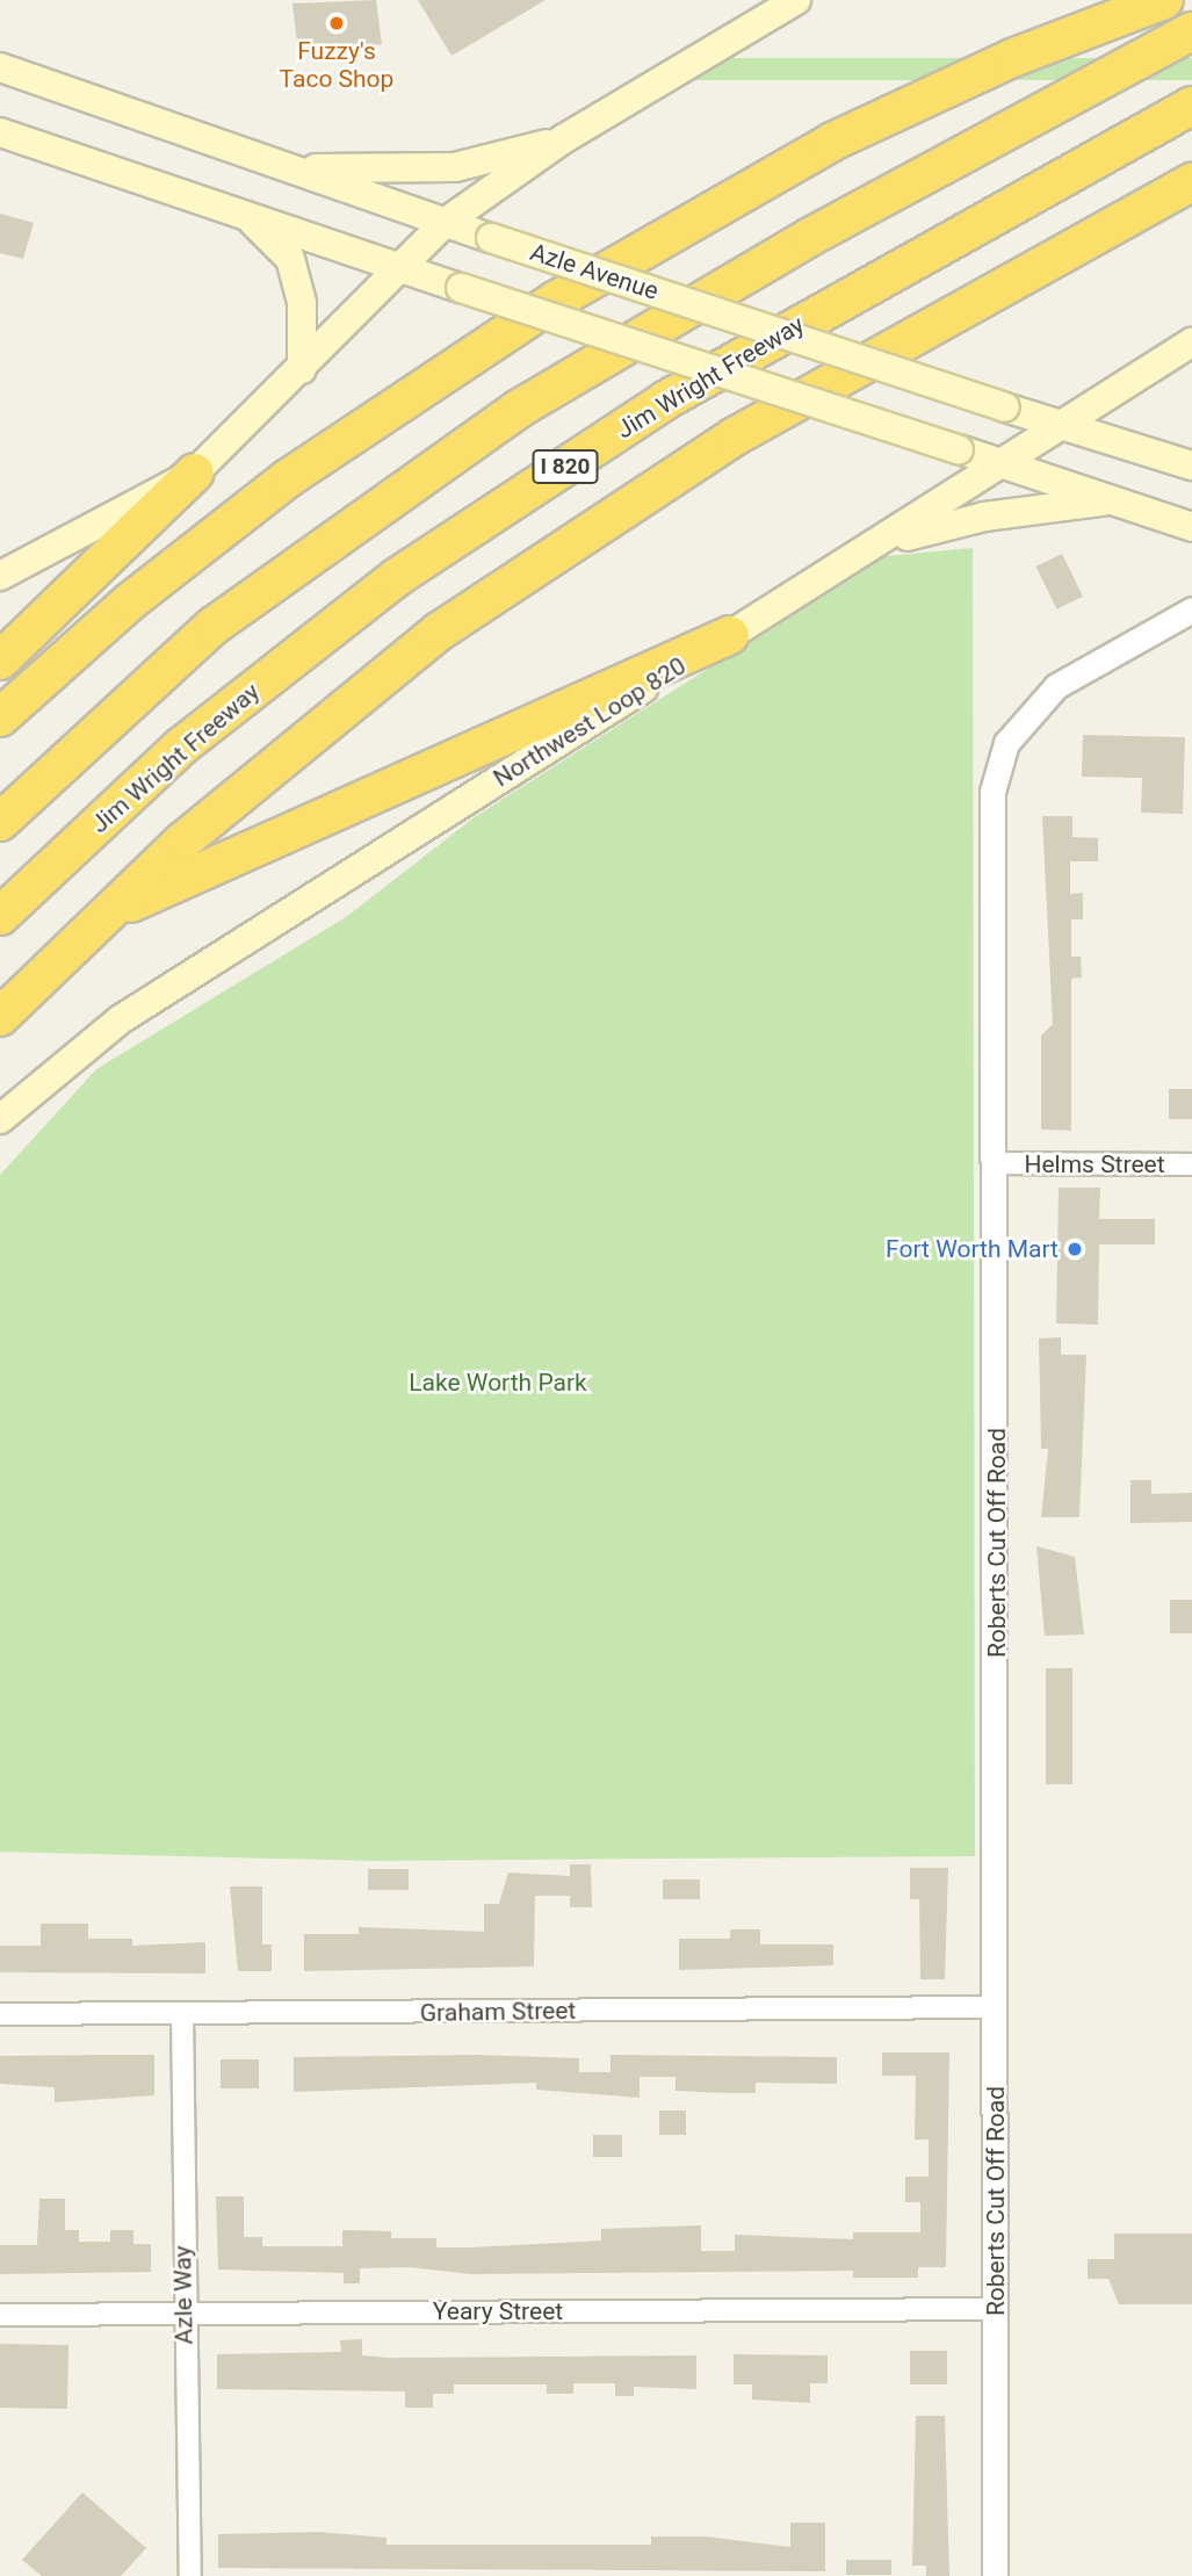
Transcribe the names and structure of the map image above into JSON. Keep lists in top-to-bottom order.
{
  "streets": {
    "highway": ["Jim Wright Freeway", "I 820"],
    "main road": ["Azle Avenue", "Northwest Loop 820"],
    "street": [
      "Helms Street",
      "Roberts Cut Off Road",
      "Graham Street",
      "Azle Way",
      "Yeary Street"
    ]
  },
  "crossings": [
    ["Azle Avenue", "Northwest Loop 820"],
    ["Helms Street", "Roberts Cut Off Road"],
    ["Roberts Cut Off Road", "Graham Street"],
    ["Roberts Cut Off Road", "Yeary Street"],
    ["Graham Street", "Azle Way"],
    ["Azle Way", "Yeary Street"]
  ],
  "parks": ["Lake Worth Park"],
  "places": ["Fuzzy's Taco Shop", "Fort Worth Mart"]
}
